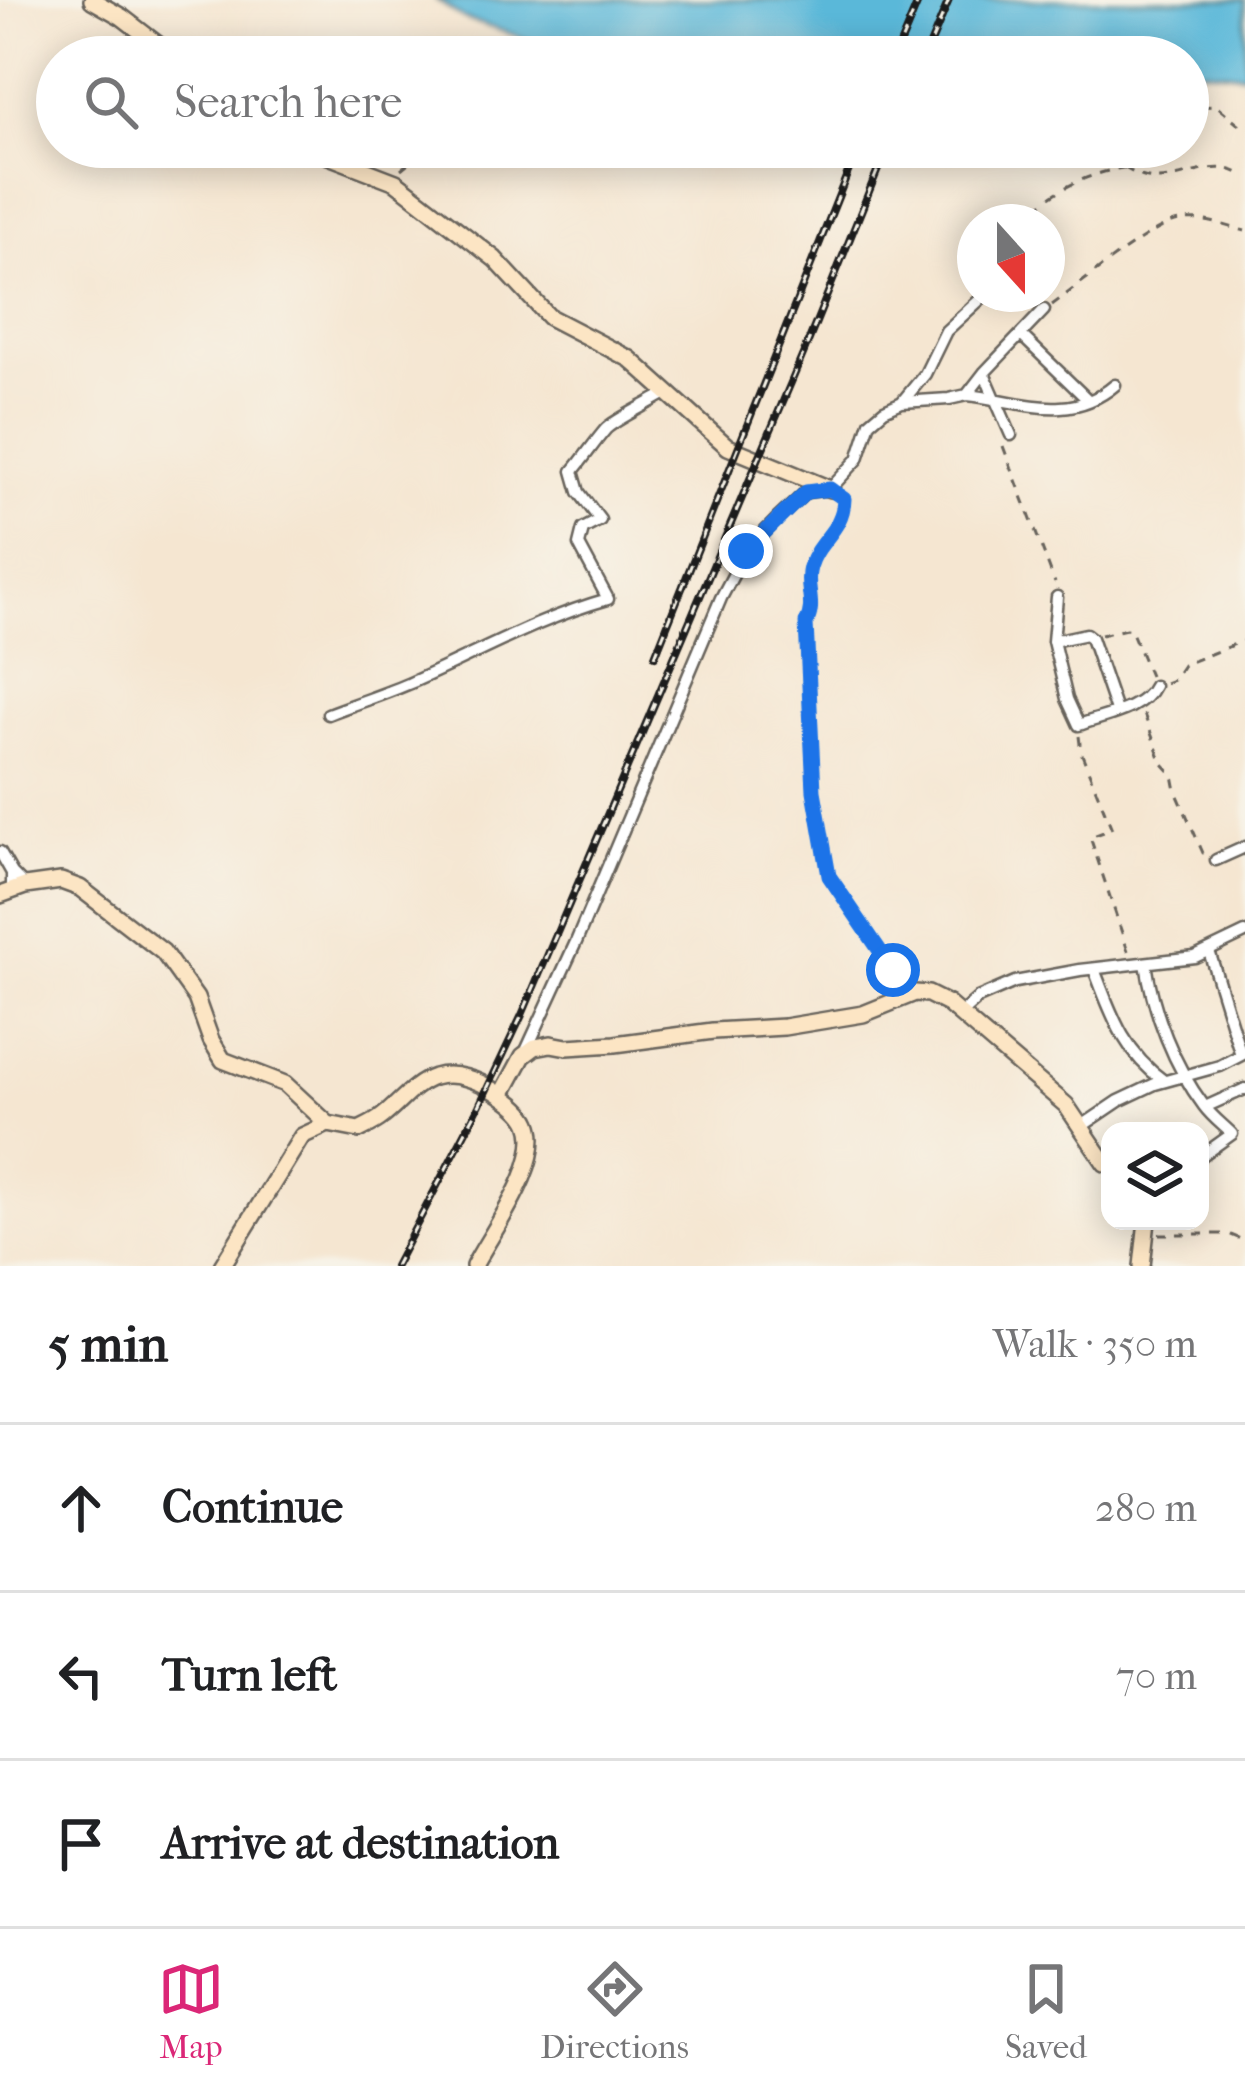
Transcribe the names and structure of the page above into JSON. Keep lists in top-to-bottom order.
{
  "north": "bottom",
  "page": {
    "search": "Search here",
    "heading": ["5 min", "Walk · 350 m"],
    "list": [
      ["Continue", "280 m"],
      ["Turn left", "70 m"],
      "Arrive at destination"
    ],
    "nav": ["Map", "Directions", "Saved"]
  }
}
